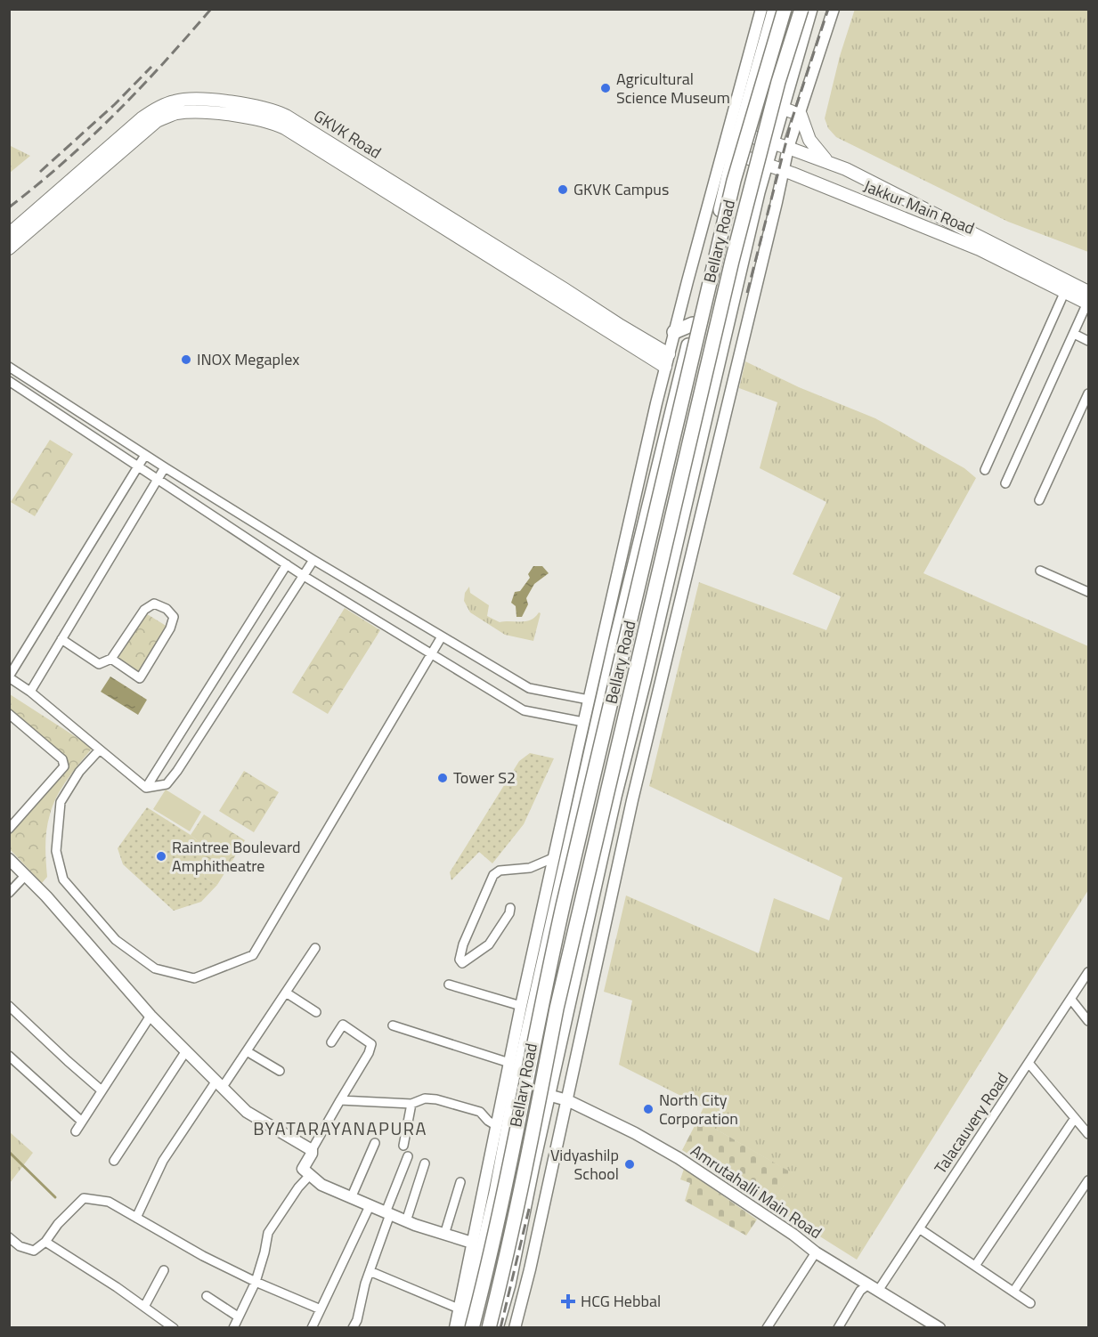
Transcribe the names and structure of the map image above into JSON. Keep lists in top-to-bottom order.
{
  "streets": {
    "highway": ["Bellary Road"],
    "main road": ["GKVK Road", "Jakkur Main Road"],
    "street": ["Talacauvery Road", "Amrutahalli Main Road"]
  },
  "crossings": [
    ["Jakkur Main Road", "Bellary Road"],
    ["Bellary Road", "Amrutahalli Main Road"],
    ["Talacauvery Road", "Amrutahalli Main Road"]
  ],
  "districts": ["BYATARAYANAPURA"],
  "places": {
    "other": [
      "Agricultural Science Museum",
      "GKVK Campus",
      "INOX Megaplex",
      "Tower S2",
      "Raintree Boulevard Amphitheatre",
      "North City Corporation",
      "Vidyashilp School"
    ],
    "health": ["HCG Hebbal"]
  }
}
